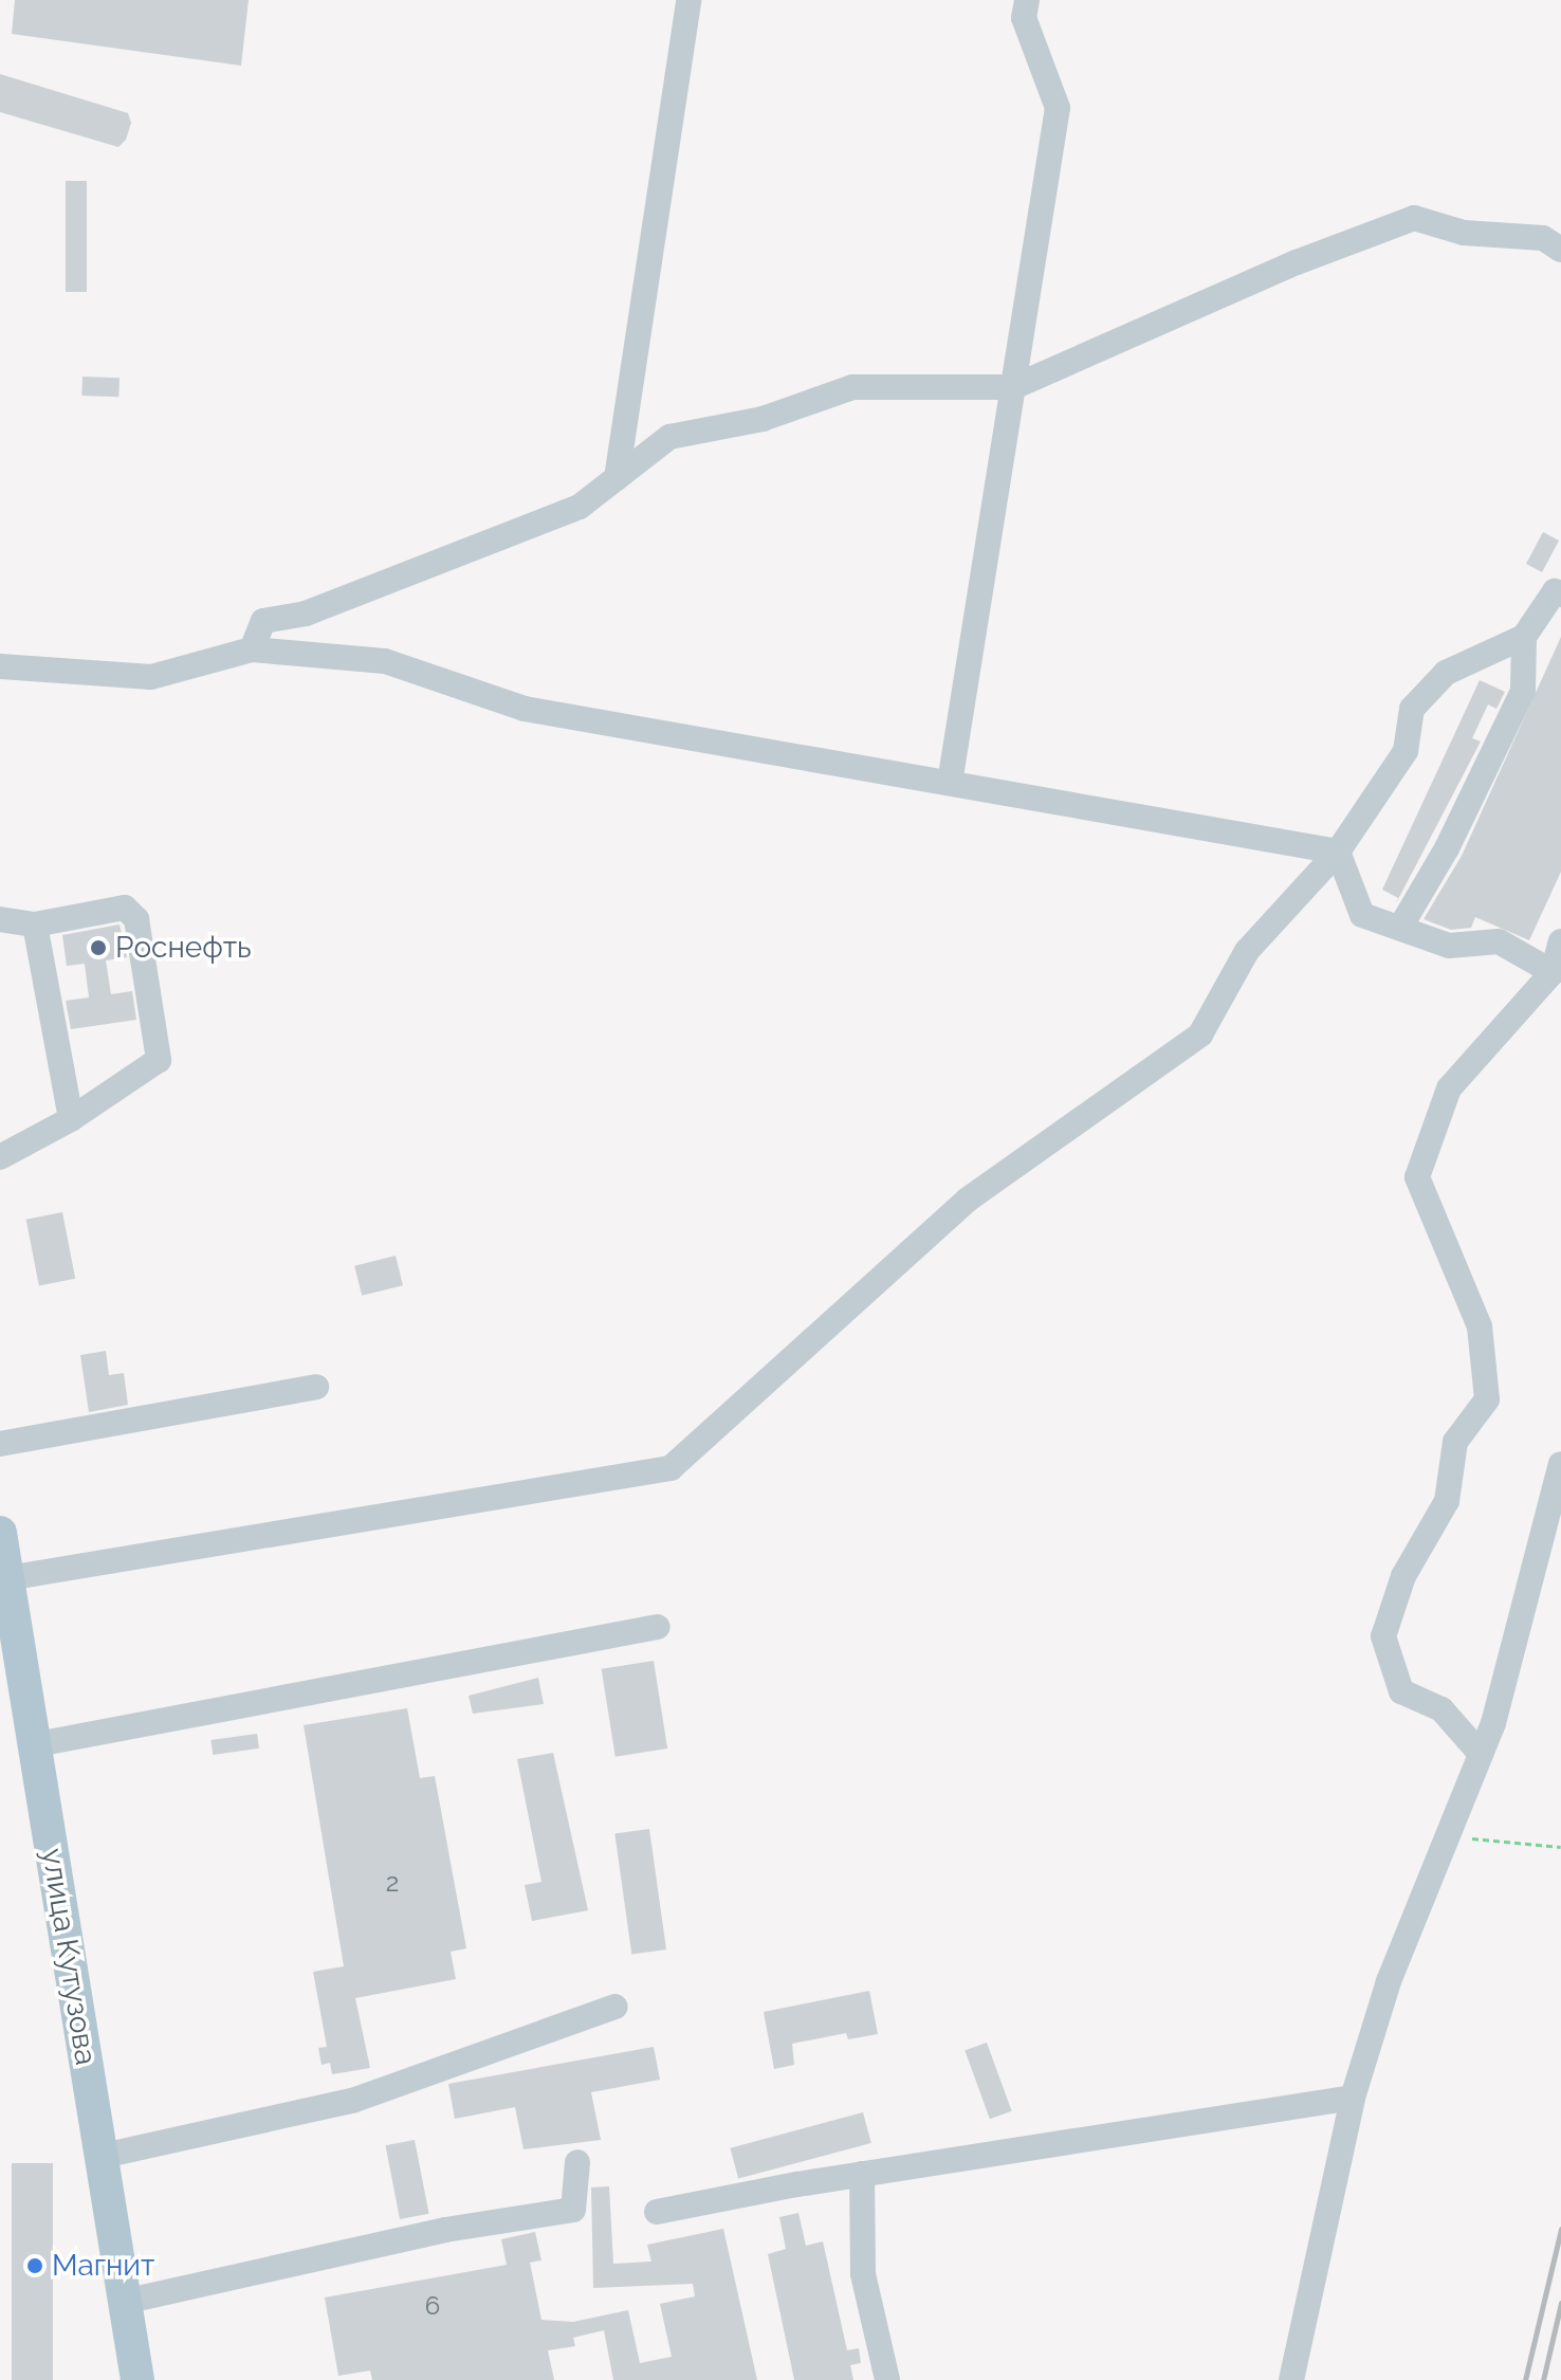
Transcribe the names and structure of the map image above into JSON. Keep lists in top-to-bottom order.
{
  "streets": {
    "main road": ["улица Кутузова"]
  },
  "places": ["Роснефть", "Магнит"],
  "house_numbers": ["2", "6"]
}
